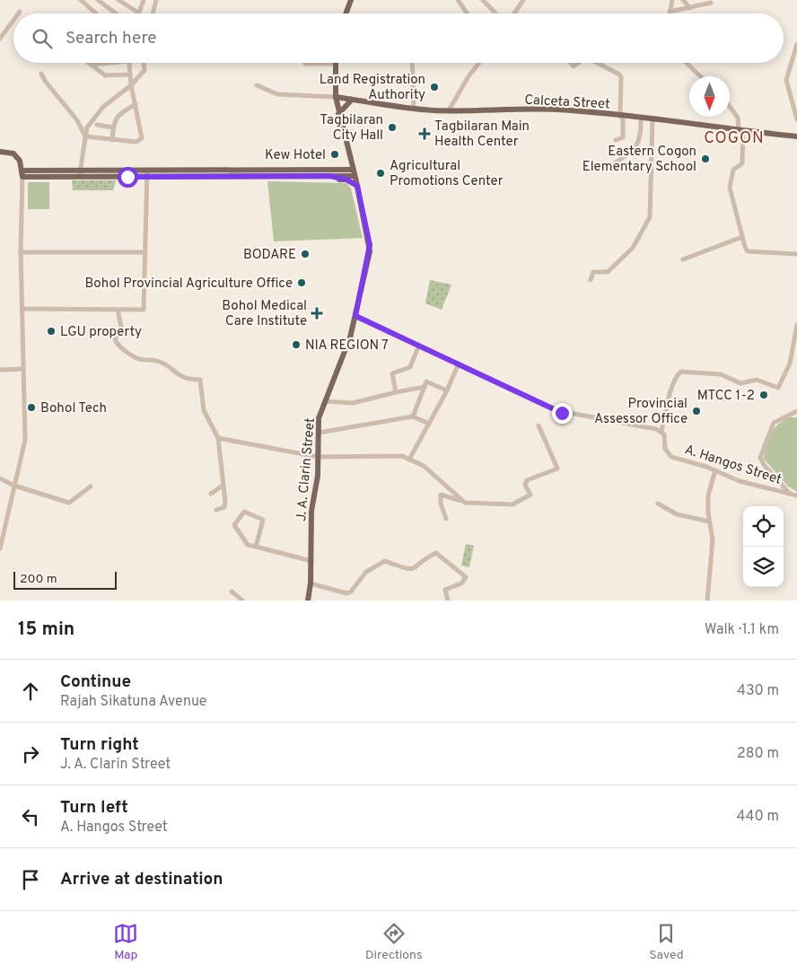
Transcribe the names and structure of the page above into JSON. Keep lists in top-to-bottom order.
{
  "streets": {
    "main road": ["Calceta Street", "J. A. Clarin Street"],
    "street": ["A. Hangos Street"]
  },
  "crossings": [
    ["Calceta Street", "J. A. Clarin Street"]
  ],
  "districts": ["COGON"],
  "places": {
    "other": [
      "Land Registration Authority",
      "Tagbilaran City Hall",
      "Kew Hotel",
      "Eastern Cogon Elementary School",
      "Agricultural Promotions Center",
      "BODARE",
      "Bohol Provincial Agriculture Office",
      "LGU property",
      "NIA REGION 7",
      "MTCC 1-2",
      "Bohol Tech",
      "Provincial Assessor Office"
    ],
    "health": ["Tagbilaran Main Health Center", "Bohol Medical Care Institute"]
  },
  "scale_bar": "200 m",
  "north": "bottom",
  "page": {
    "search": "Search here",
    "scale": "200 m",
    "heading": ["15 min", "Walk · 1.1 km"],
    "list": [
      ["Continue", "Rajah Sikatuna Avenue", "430 m"],
      ["Turn right", "J. A. Clarin Street", "280 m"],
      ["Turn left", "A. Hangos Street", "440 m"],
      "Arrive at destination"
    ],
    "nav": ["Map", "Directions", "Saved"]
  }
}
